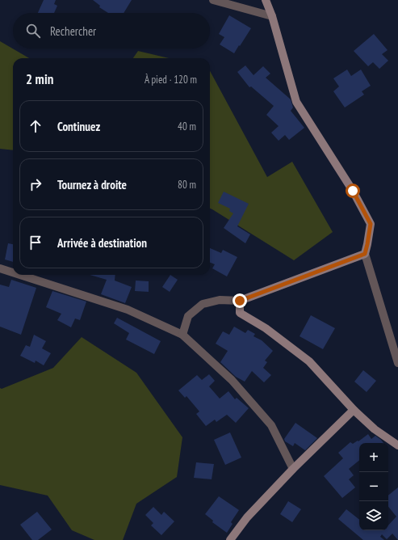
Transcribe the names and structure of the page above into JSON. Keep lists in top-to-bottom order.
{
  "page": {
    "search": "Rechercher",
    "heading": ["2 min", "À pied · 120 m"],
    "list": [
      ["Continuez", "40 m"],
      ["Tournez à droite", "80 m"],
      "Arrivée à destination"
    ],
    "map_buttons": ["+", "−"]
  }
}
